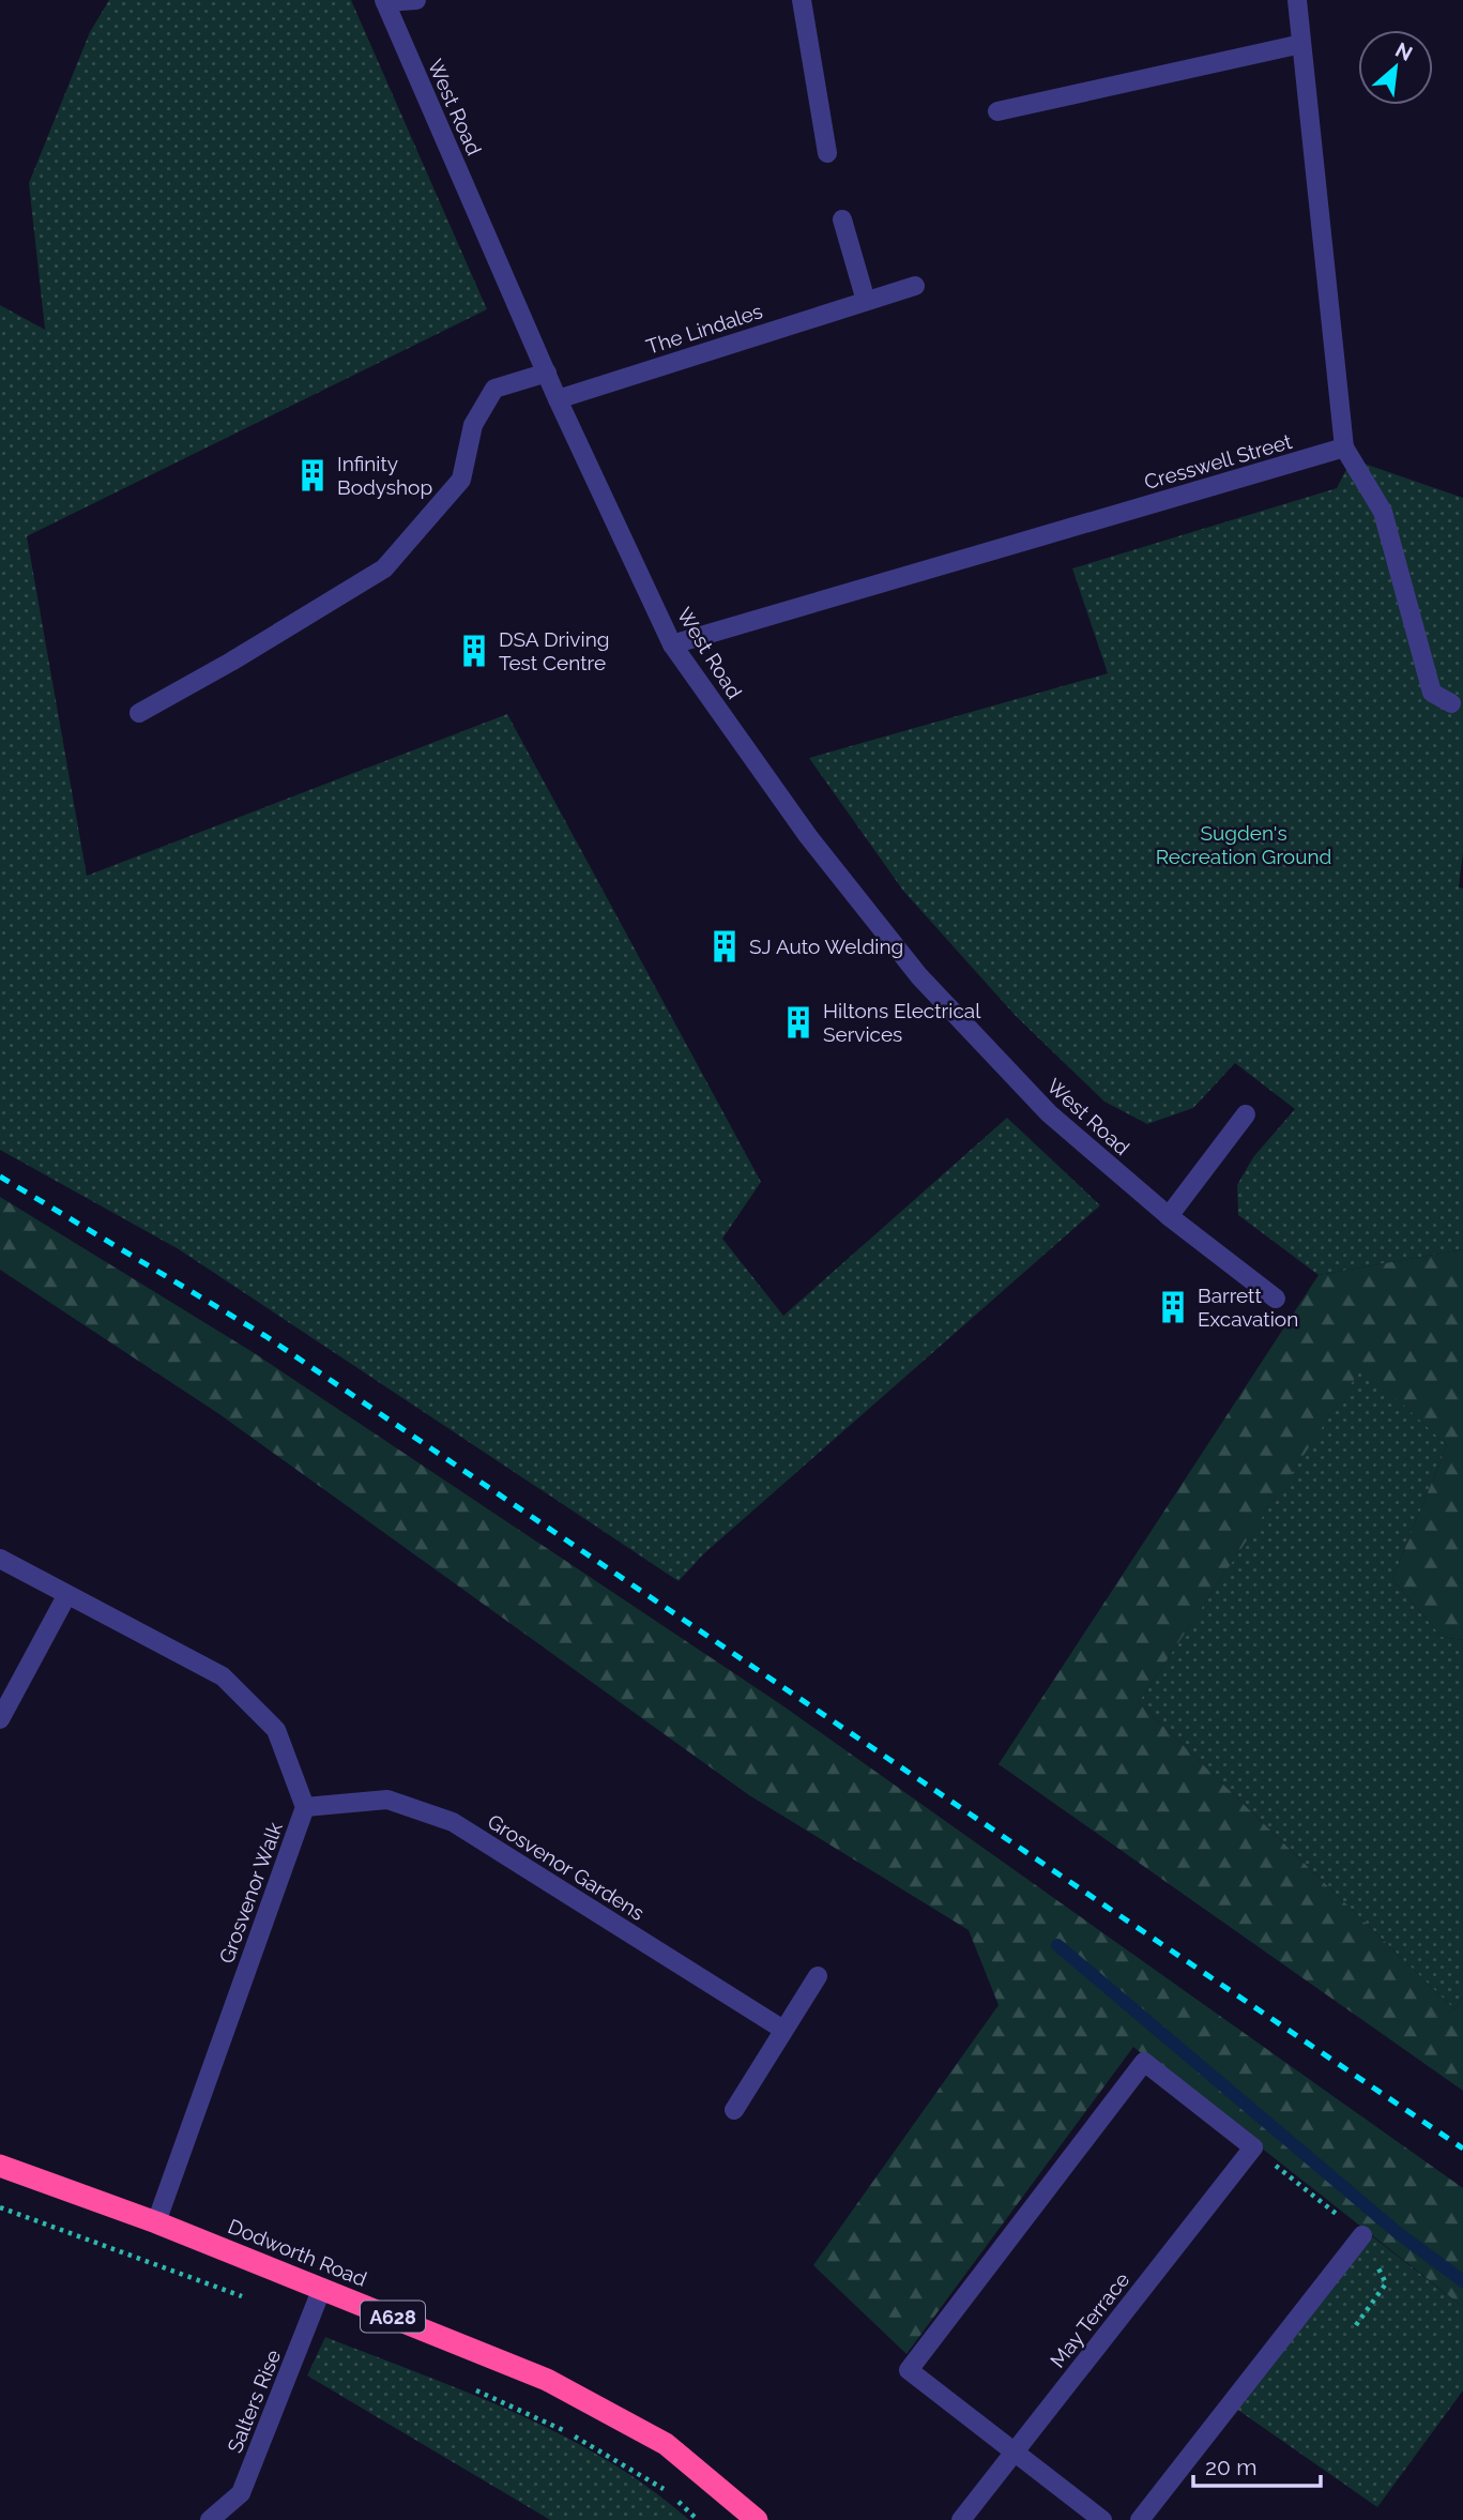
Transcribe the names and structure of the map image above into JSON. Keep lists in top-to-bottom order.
{
  "streets": {
    "highway": ["Dodworth Road", "A628"],
    "street": [
      "West Road",
      "The Lindales",
      "Cresswell Street",
      "Grosvenor Gardens",
      "Grosvenor Walk",
      "May Terrace",
      "Salters Rise"
    ]
  },
  "crossings": [
    ["West Road", "The Lindales"],
    ["West Road", "Cresswell Street"],
    ["Grosvenor Gardens", "Grosvenor Walk"],
    ["Grosvenor Walk", "Dodworth Road"],
    ["Dodworth Road", "Salters Rise"]
  ],
  "parks": ["Sugden's Recreation Ground"],
  "places": {
    "building": [
      "Infinity Bodyshop",
      "DSA Driving Test Centre",
      "SJ Auto Welding",
      "Hiltons Electrical Services",
      "Barrett Excavation"
    ]
  },
  "scale_bar": "20 m",
  "north": "top right"
}
